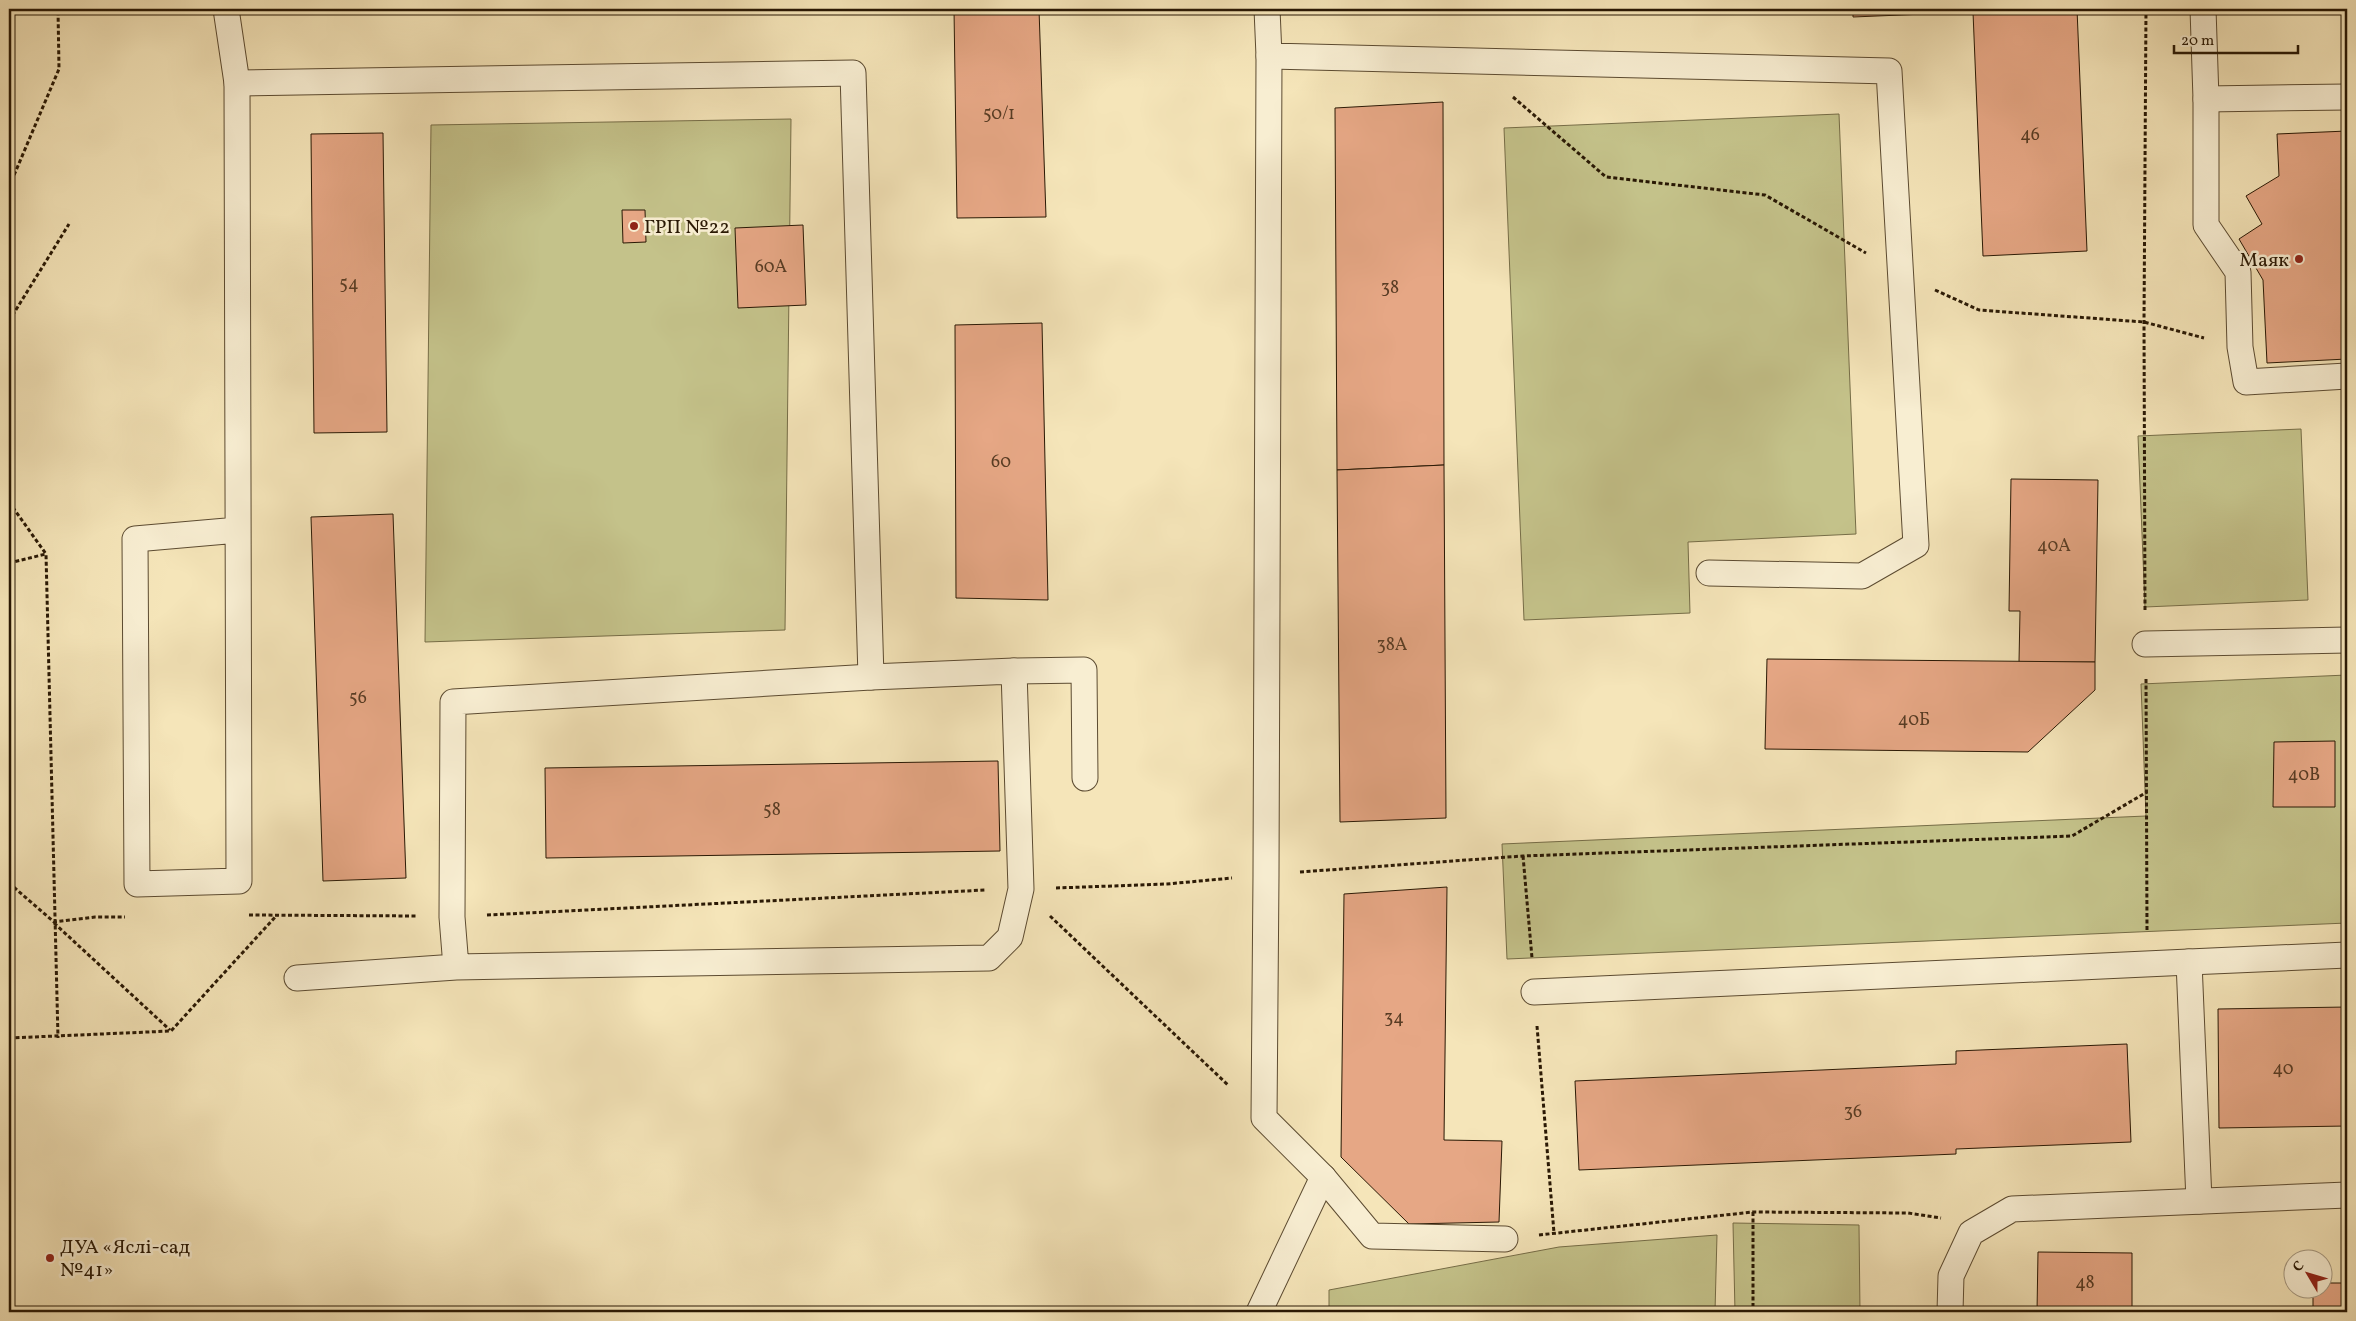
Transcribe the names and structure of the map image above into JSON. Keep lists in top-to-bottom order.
{
  "places": ["ГРП №22", "Маяк", "ДУА «Яслі-сад №41»"],
  "house_numbers": [
    "50/1",
    "46",
    "60А",
    "54",
    "38",
    "60",
    "40А",
    "38А",
    "56",
    "40Б",
    "40В",
    "58",
    "34",
    "40",
    "36",
    "48"
  ],
  "scale_bar": "20 m",
  "north": "top left"
}
